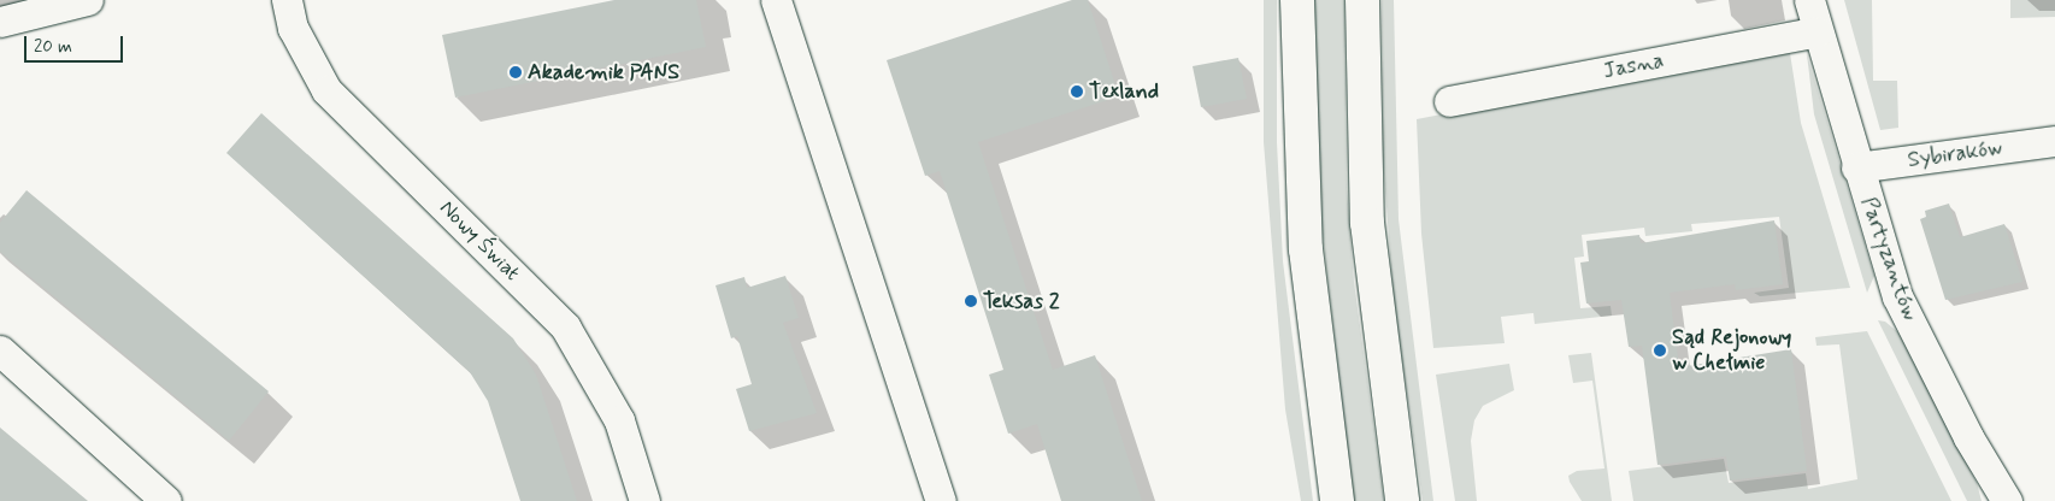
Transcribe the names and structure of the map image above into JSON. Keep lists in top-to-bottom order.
{
  "streets": {
    "street": [
      "Jasna",
      "Sybiraków",
      "Nowy Świat",
      "Partyzantów"
    ]
  },
  "crossings": [
    ["Jasna", "Partyzantów"],
    ["Sybiraków", "Partyzantów"]
  ],
  "places": [
    "Akademik PANS",
    "Texland",
    "Teksas 2",
    "Sąd Rejonowy w Chełmie"
  ],
  "scale_bar": "20 m"
}
